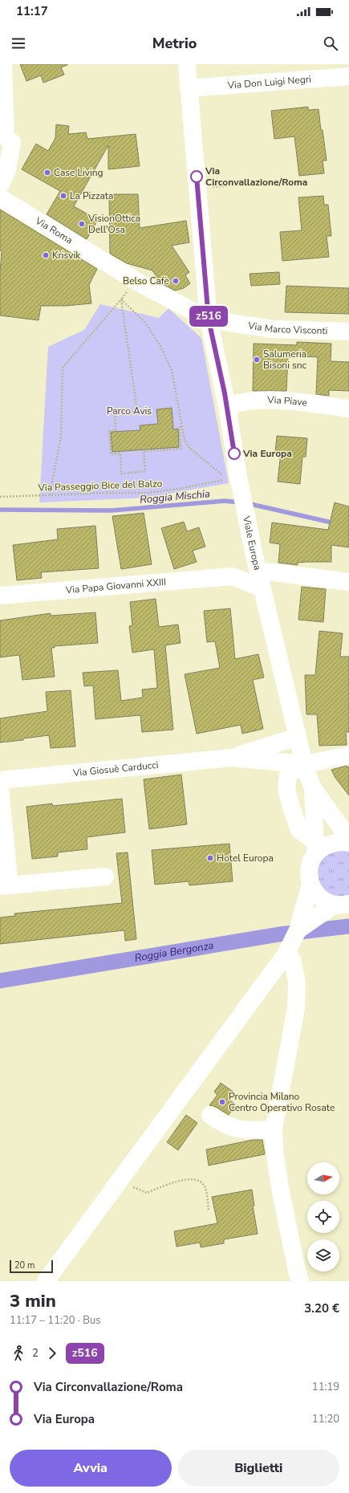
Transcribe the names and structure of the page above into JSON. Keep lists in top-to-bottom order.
{
  "streets": {
    "street": [
      "Via Don Luigi Negri",
      "Via Roma",
      "Via Marco Visconti",
      "Via Piave",
      "Viale Europa",
      "Via Papa Giovanni XXIII",
      "Via Giosuè Carducci"
    ],
    "path": ["Via Passeggio Bice del Balzo"]
  },
  "crossings": [
    ["Via Don Luigi Negri", "Viale Europa"],
    ["Via Roma", "Via Marco Visconti"],
    ["Via Roma", "Viale Europa"],
    ["Via Marco Visconti", "Viale Europa"],
    ["Via Piave", "Viale Europa"],
    ["Viale Europa", "Via Giosuè Carducci"]
  ],
  "water": ["Roggia Mischia", "Roggia Bergonza"],
  "parks": ["Parco Avis"],
  "places": [
    "Case Living",
    "Via Circonvallazione/Roma",
    "La Pizzata",
    "VisionOttica Dell'Osa",
    "Krisvik",
    "Belso Cafè",
    "Salumeria Bisoni snc",
    "Via Europa",
    "Hotel Europa",
    "Provincia Milano Centro Operativo Rosate"
  ],
  "lines": ["bus line z516"],
  "scale_bar": "20 m",
  "north": "right",
  "page": {
    "status": "11:17",
    "header": "Metrio",
    "on_map": "z516",
    "scale": "20 m",
    "heading": ["3 min", "11:17 – 11:20 · Bus", "3.20 €"],
    "legs": ["2", "z516"],
    "list": [
      {
        "name": "Via Circonvallazione/Roma",
        "value": "11:19"
      },
      {
        "name": "Via Europa",
        "value": "11:20"
      }
    ],
    "buttons": ["Avvia", "Biglietti"]
  }
}
